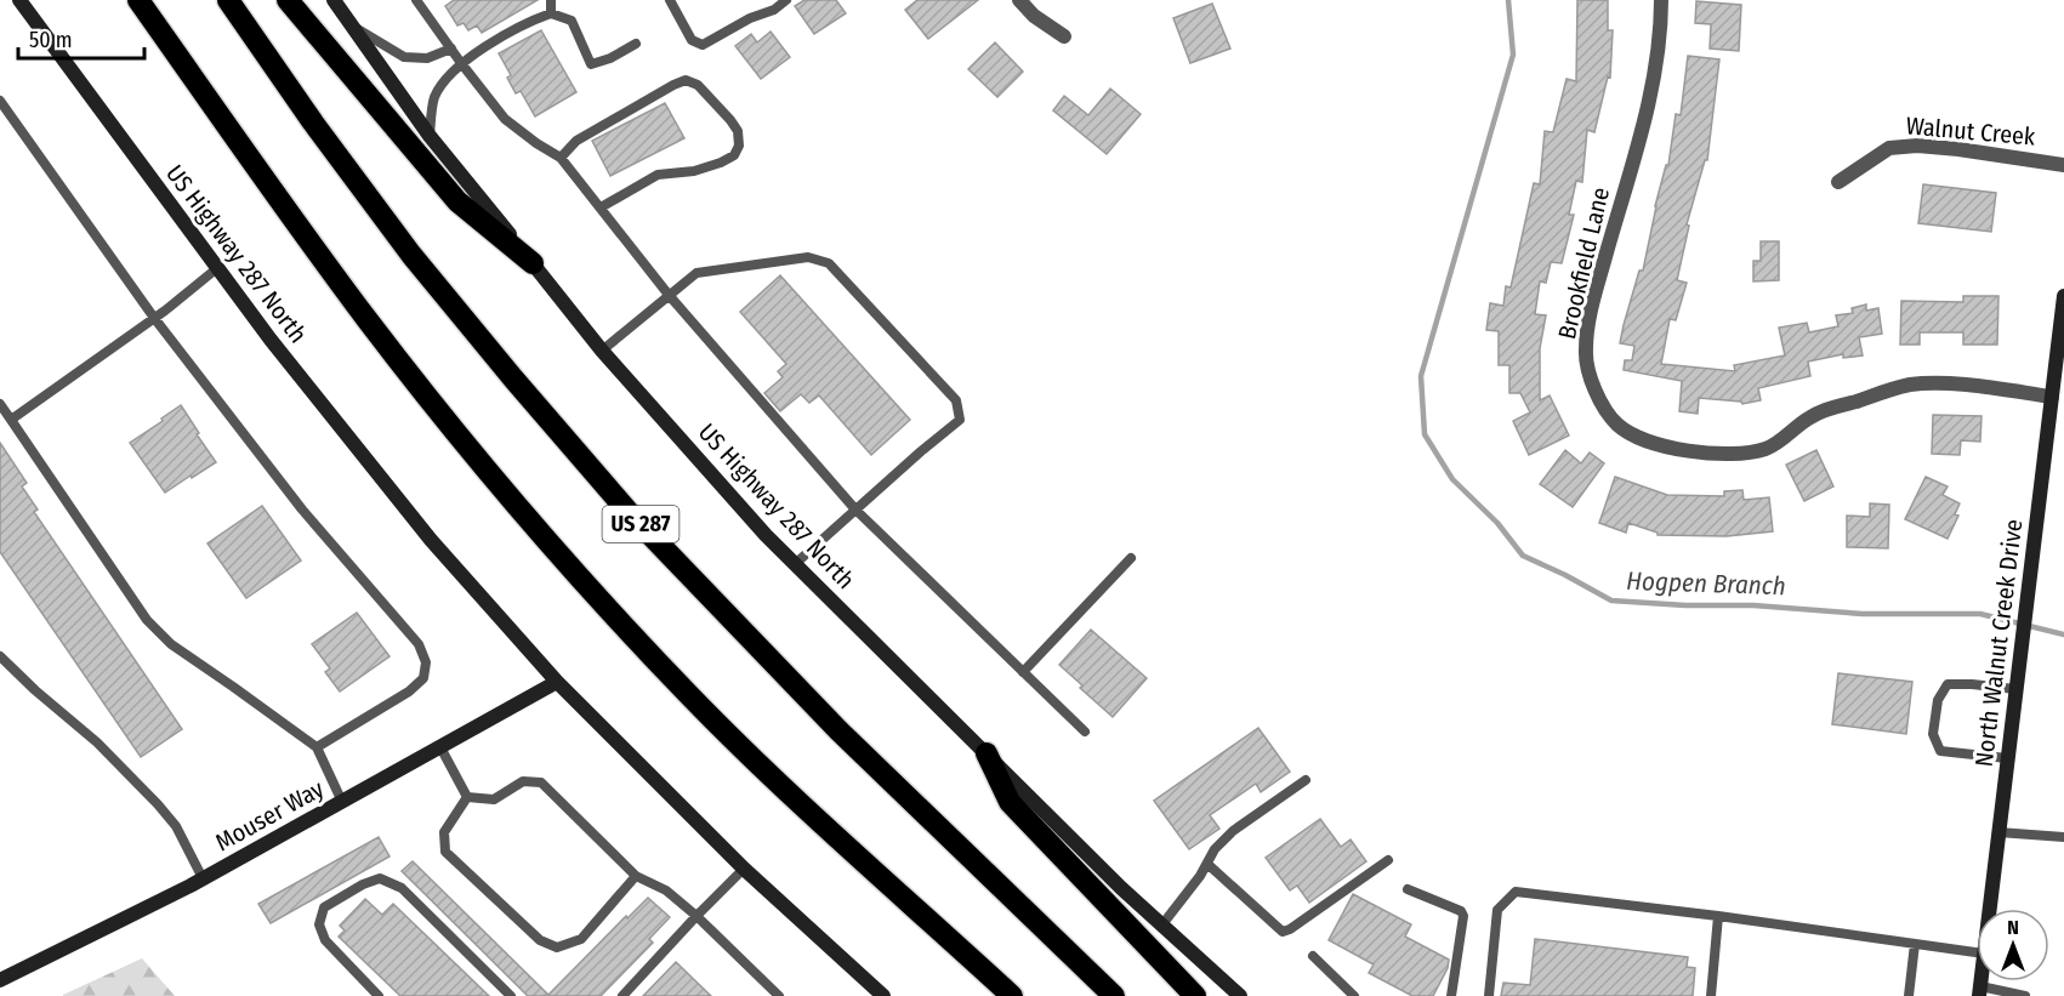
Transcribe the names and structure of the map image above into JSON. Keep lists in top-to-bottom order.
{
  "streets": {
    "highway": ["US 287"],
    "main road": ["US Highway 287 North", "North Walnut Creek Drive", "Mouser Way"],
    "street": ["Walnut Creek", "Brookfield Lane"]
  },
  "crossings": [
    ["US Highway 287 North", "Mouser Way"],
    ["Brookfield Lane", "North Walnut Creek Drive"]
  ],
  "water": ["Hogpen Branch"],
  "scale_bar": "50 m",
  "north": "top"
}
